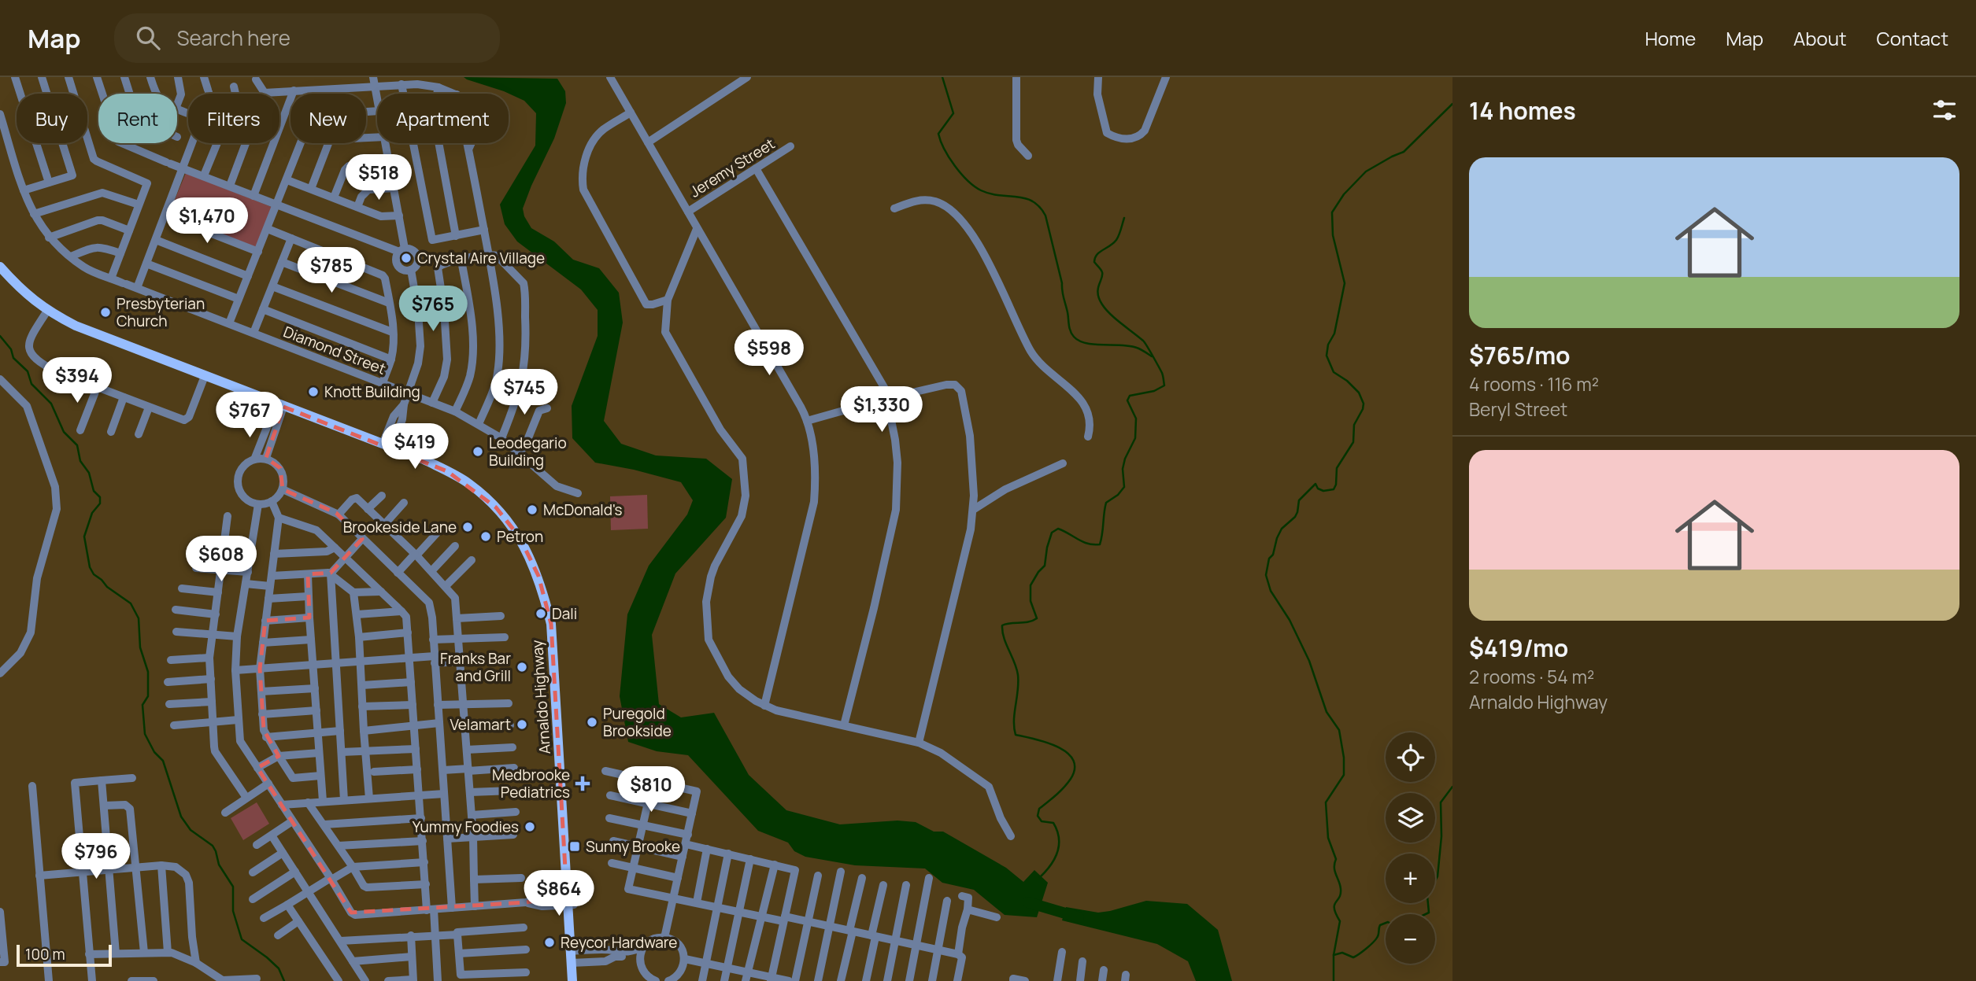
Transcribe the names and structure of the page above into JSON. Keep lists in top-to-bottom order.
{
  "streets": {
    "main road": ["Arnaldo Highway"],
    "street": ["Jeremy Street", "Diamond Street"]
  },
  "places": {
    "other": [
      "Crystal Aire Village",
      "Presbyterian Church",
      "Knott Building",
      "Leodegario Building",
      "McDonald's",
      "Brookeside Lane",
      "Petron",
      "Dali",
      "Franks Bar and Grill",
      "Puregold Brookside",
      "Velamart",
      "Yummy Foodies",
      "Reycor Hardware"
    ],
    "health": ["Medbrooke Pediatrics"],
    "transit": ["Sunny Brooke"]
  },
  "scale_bar": "100 m",
  "page": {
    "header": "Map",
    "search": "Search here",
    "nav": [
      "Home",
      "Map",
      "About",
      "Contact"
    ],
    "heading": "14 homes",
    "chip": [
      "Buy",
      "Rent",
      "Filters",
      "New",
      "Apartment"
    ],
    "list": [
      {
        "name": "$765/mo",
        "note": "4 rooms · 116 m² · Beryl Street"
      },
      {
        "name": "$419/mo",
        "note": "2 rooms · 54 m² · Arnaldo Highway"
      }
    ],
    "price": [
      "$518",
      "$1,470",
      "$785",
      "$765",
      "$598",
      "$394",
      "$745",
      "$1,330",
      "$767",
      "$419",
      "$608",
      "$810",
      "$796",
      "$864"
    ],
    "map_buttons": ["+", "−"],
    "scale": "100 m"
  }
}
